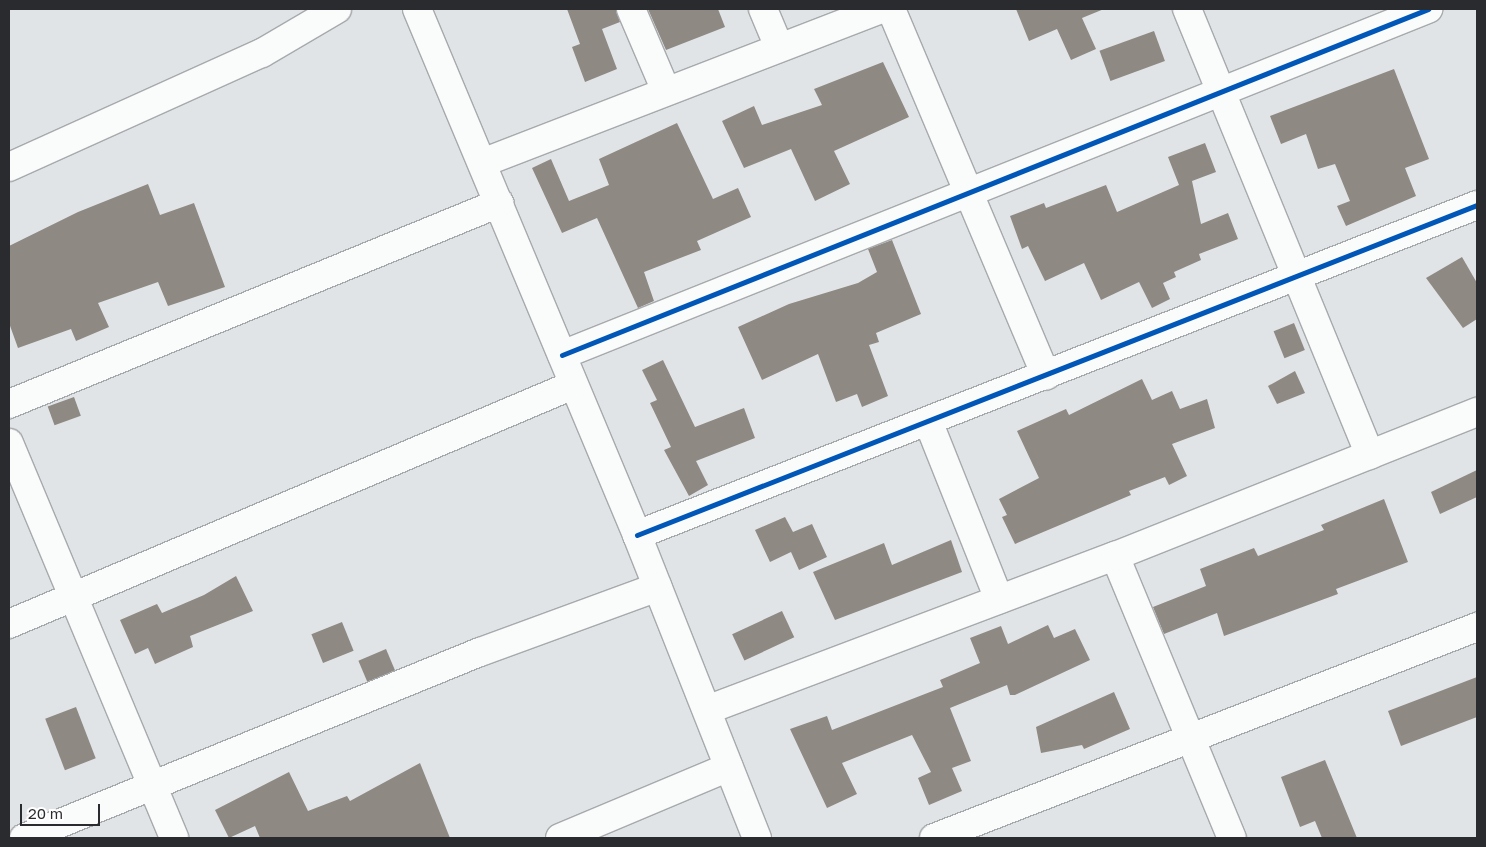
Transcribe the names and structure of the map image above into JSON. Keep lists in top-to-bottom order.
{
  "scale_bar": "20 m"
}
